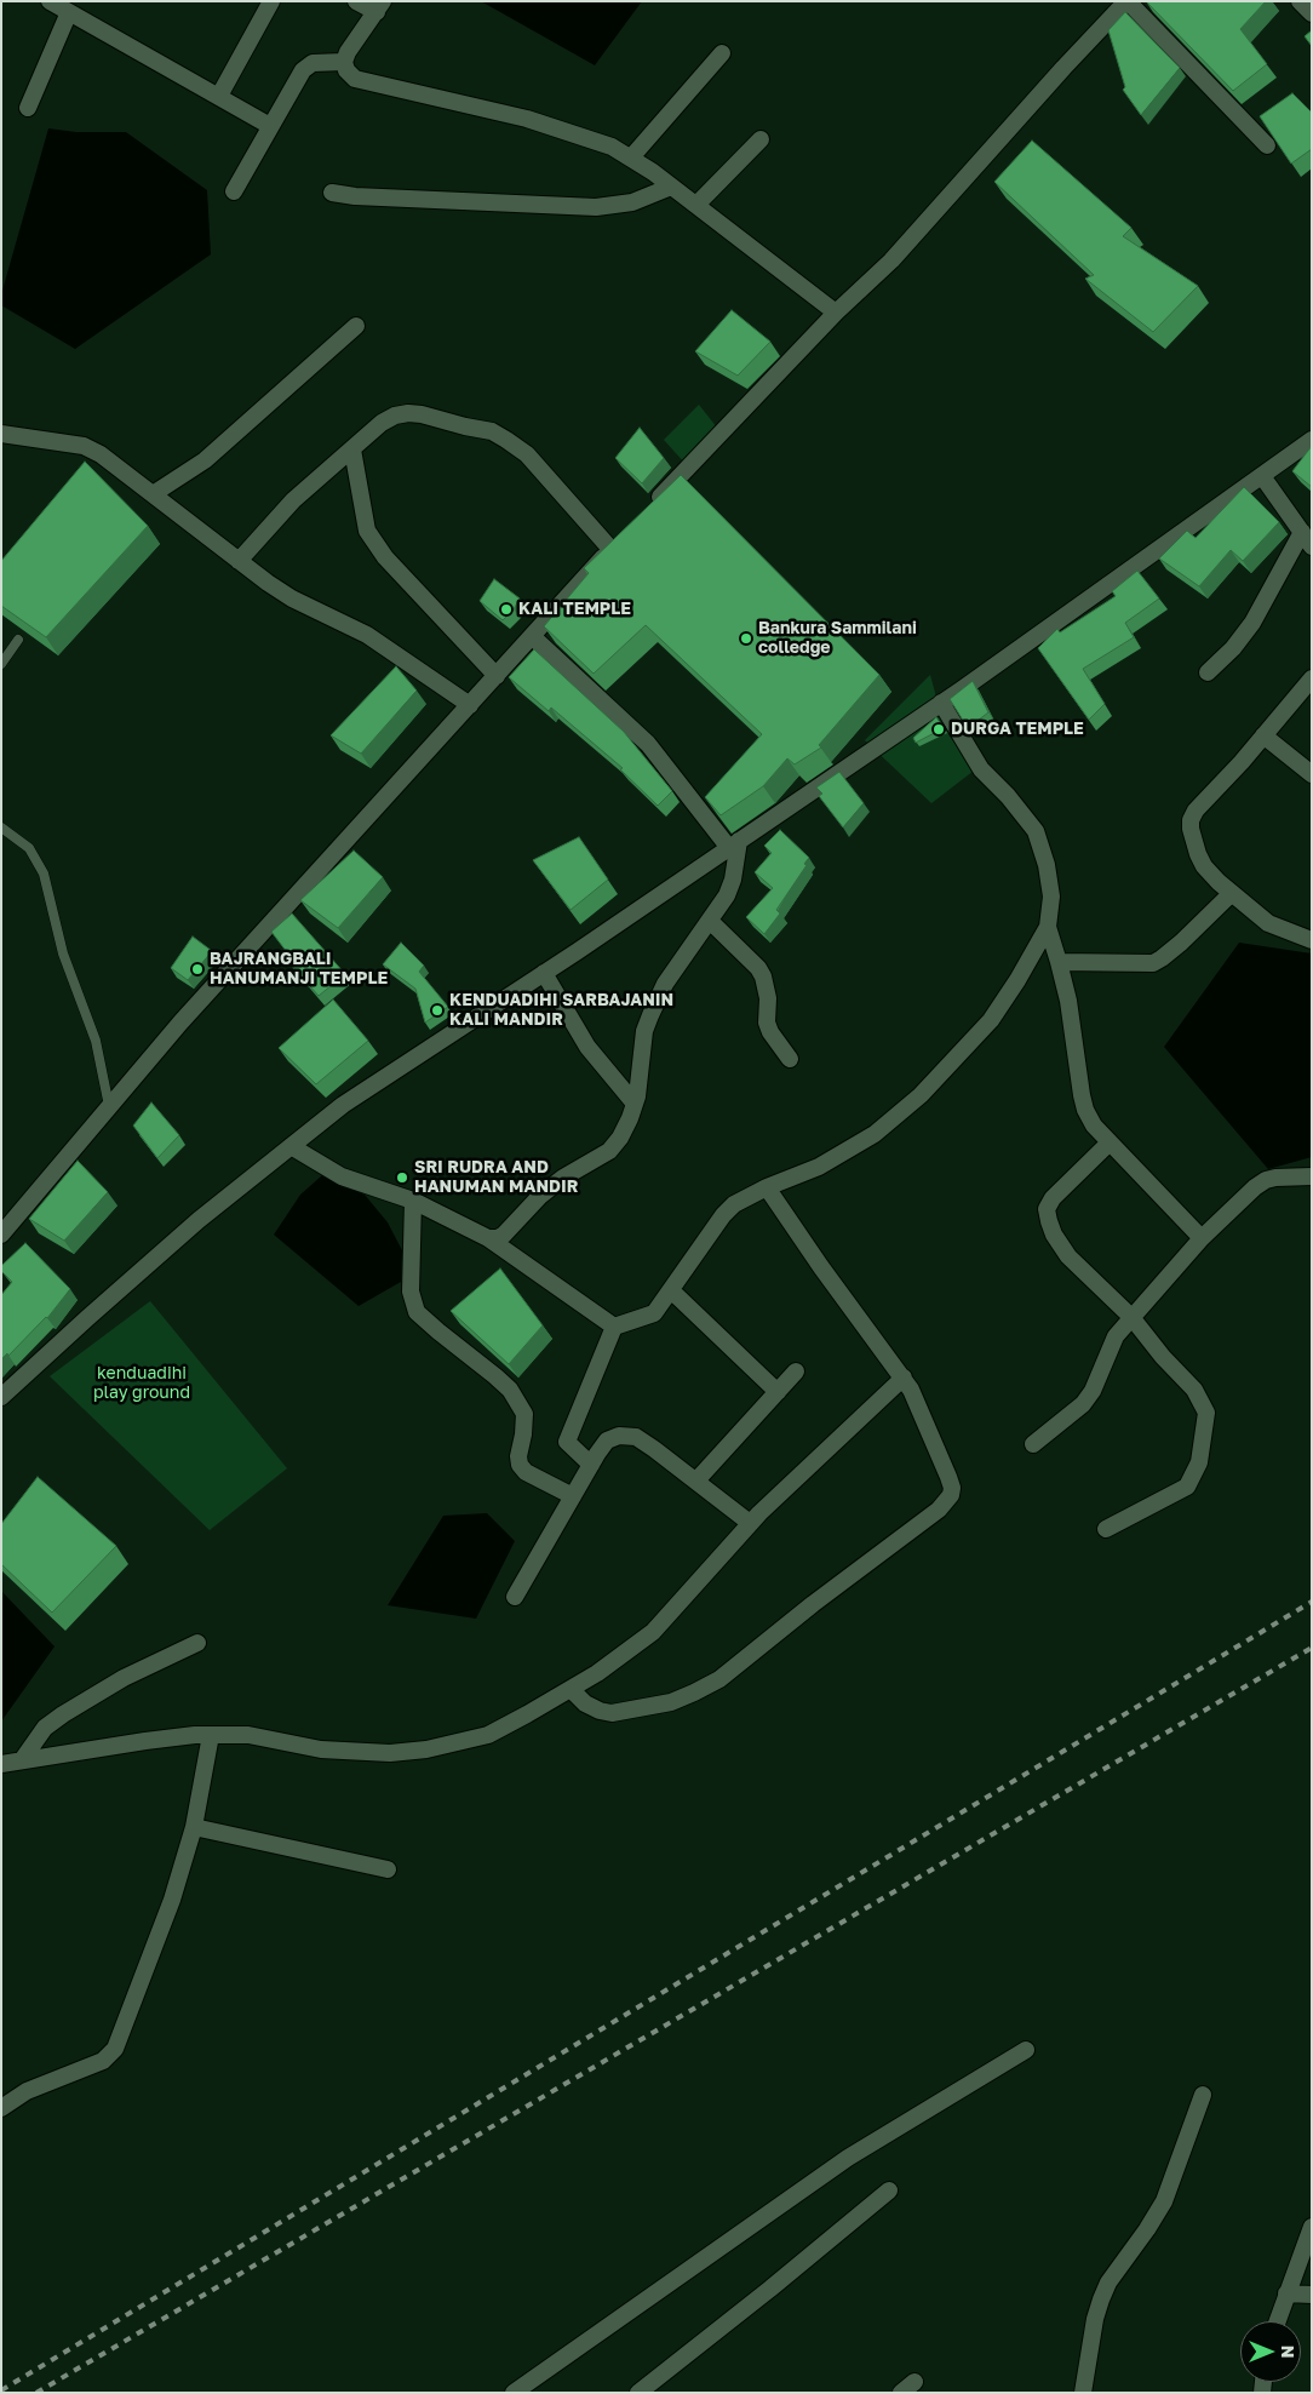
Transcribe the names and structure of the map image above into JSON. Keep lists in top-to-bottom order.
{
  "parks": ["kenduadihi play ground"],
  "places": [
    "KALI TEMPLE",
    "Bankura Sammilani colledge",
    "DURGA TEMPLE",
    "BAJRANGBALI HANUMANJI TEMPLE",
    "KENDUADIHI SARBAJANIN KALI MANDIR",
    "SRI RUDRA AND HANUMAN MANDIR"
  ],
  "north": "right"
}
